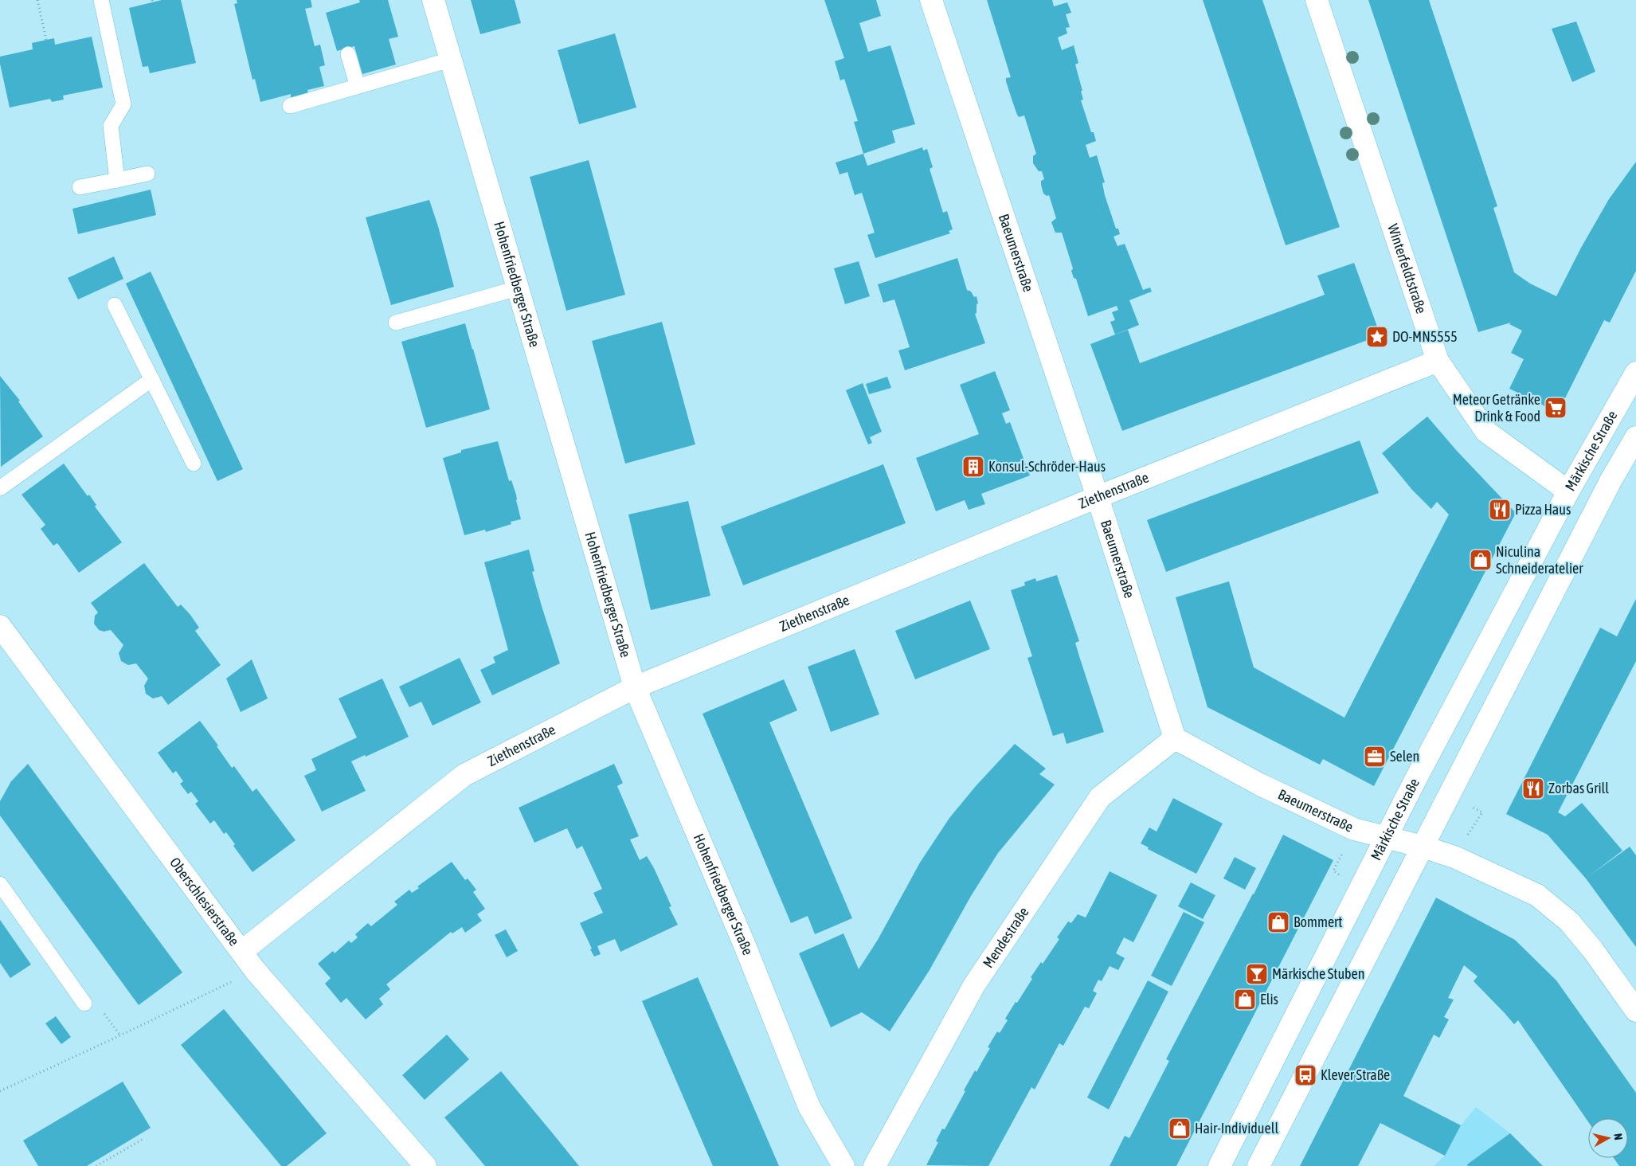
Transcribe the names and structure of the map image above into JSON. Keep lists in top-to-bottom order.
{
  "streets": {
    "street": [
      "Baeumerstraße",
      "Winterfeldtstraße",
      "Hohenfriedberger Straße",
      "Märkische Straße",
      "Ziethenstraße",
      "Oberschlesierstraße",
      "Mendestraße"
    ]
  },
  "crossings": [
    ["Baeumerstraße", "Märkische Straße"],
    ["Baeumerstraße", "Ziethenstraße"],
    ["Baeumerstraße", "Mendestraße"],
    ["Winterfeldtstraße", "Märkische Straße"],
    ["Winterfeldtstraße", "Ziethenstraße"],
    ["Hohenfriedberger Straße", "Ziethenstraße"],
    ["Ziethenstraße", "Oberschlesierstraße"]
  ],
  "places": {
    "place": ["DO-MN5555"],
    "supermarket": ["Meteor Getränke Drink & Food"],
    "building": ["Konsul-Schröder-Haus"],
    "restaurant": ["Pizza Haus", "Zorbas Grill"],
    "shop": [
      "Niculina Schneideratelier",
      "Bommert",
      "Elis",
      "Hair-Individuell"
    ],
    "office": ["Selen"],
    "bar": ["Märkische Stuben"],
    "bus stop": ["Klever Straße"]
  },
  "north": "right"
}
